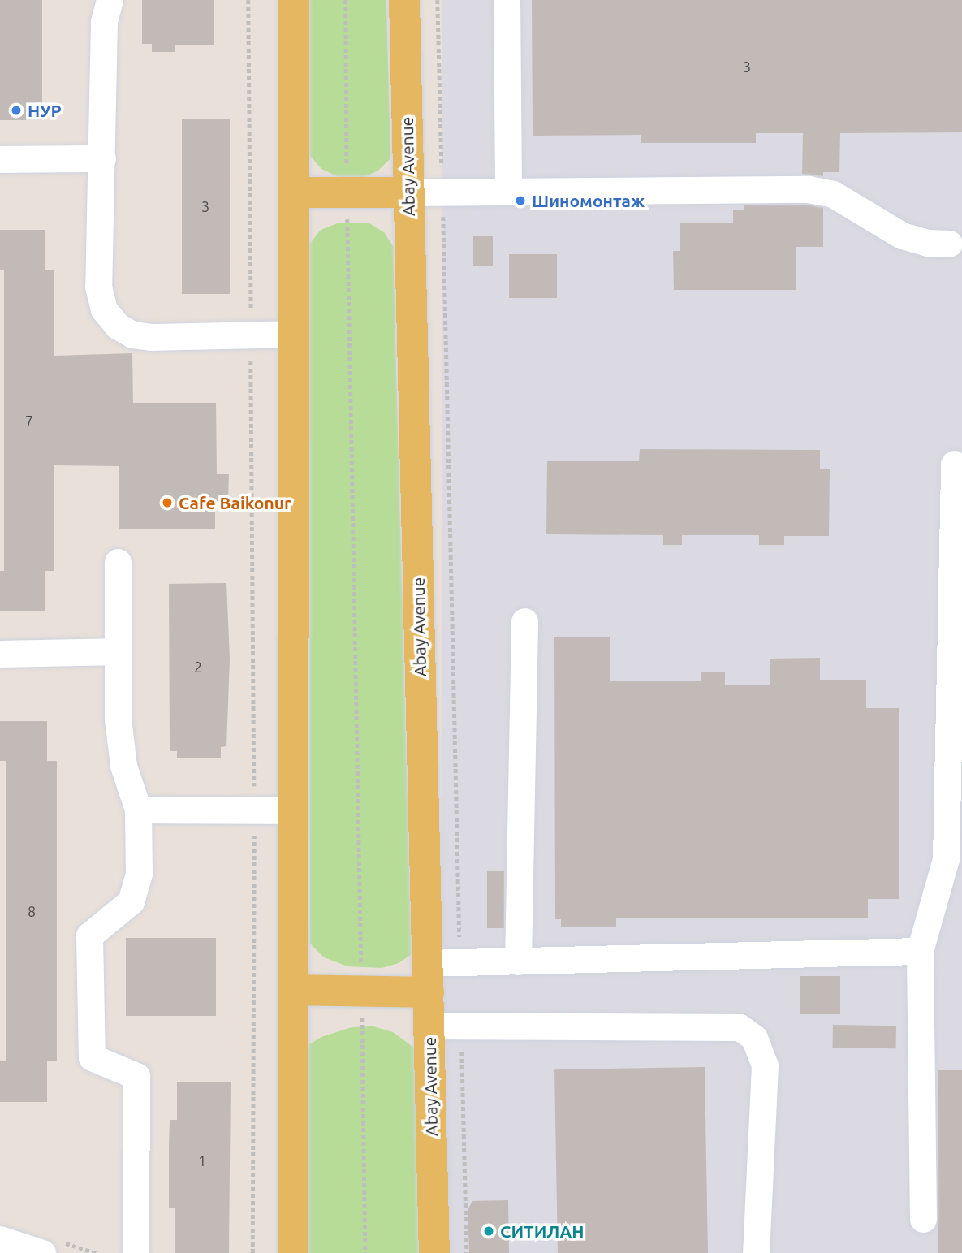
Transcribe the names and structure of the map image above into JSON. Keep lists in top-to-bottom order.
{
  "streets": {
    "main road": ["Abay Avenue"]
  },
  "places": [
    "НУР",
    "Шиномонтаж",
    "Cafe Baikonur",
    "СИТИЛАН"
  ],
  "house_numbers": [
    "3",
    "3",
    "7",
    "2",
    "8",
    "1"
  ]
}
